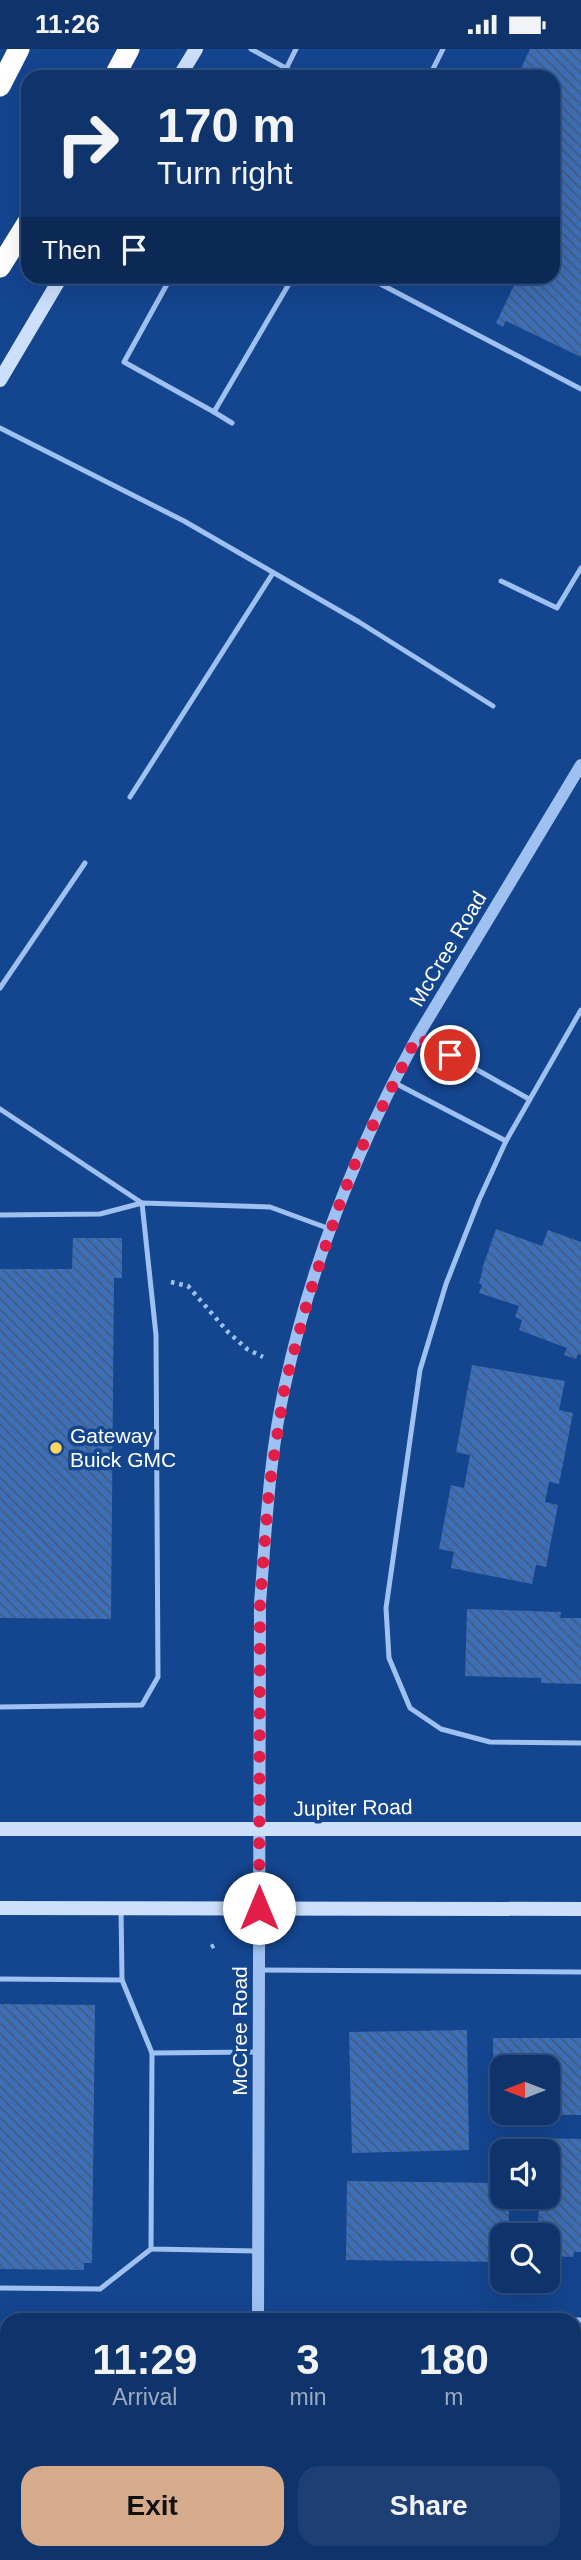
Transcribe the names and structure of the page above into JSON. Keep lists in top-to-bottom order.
{
  "streets": {
    "main road": ["Jupiter Road"],
    "street": ["McCree Road"]
  },
  "crossings": [
    ["McCree Road", "Jupiter Road"]
  ],
  "places": ["Gateway Buick GMC"],
  "north": "left",
  "page": {
    "status": "11:26",
    "turn": ["170 m", "Turn right"],
    "then": "Then",
    "eta": [
      "11:29",
      "Arrival",
      "3",
      "min",
      "180",
      "m"
    ],
    "buttons": ["Exit", "Share"]
  }
}
